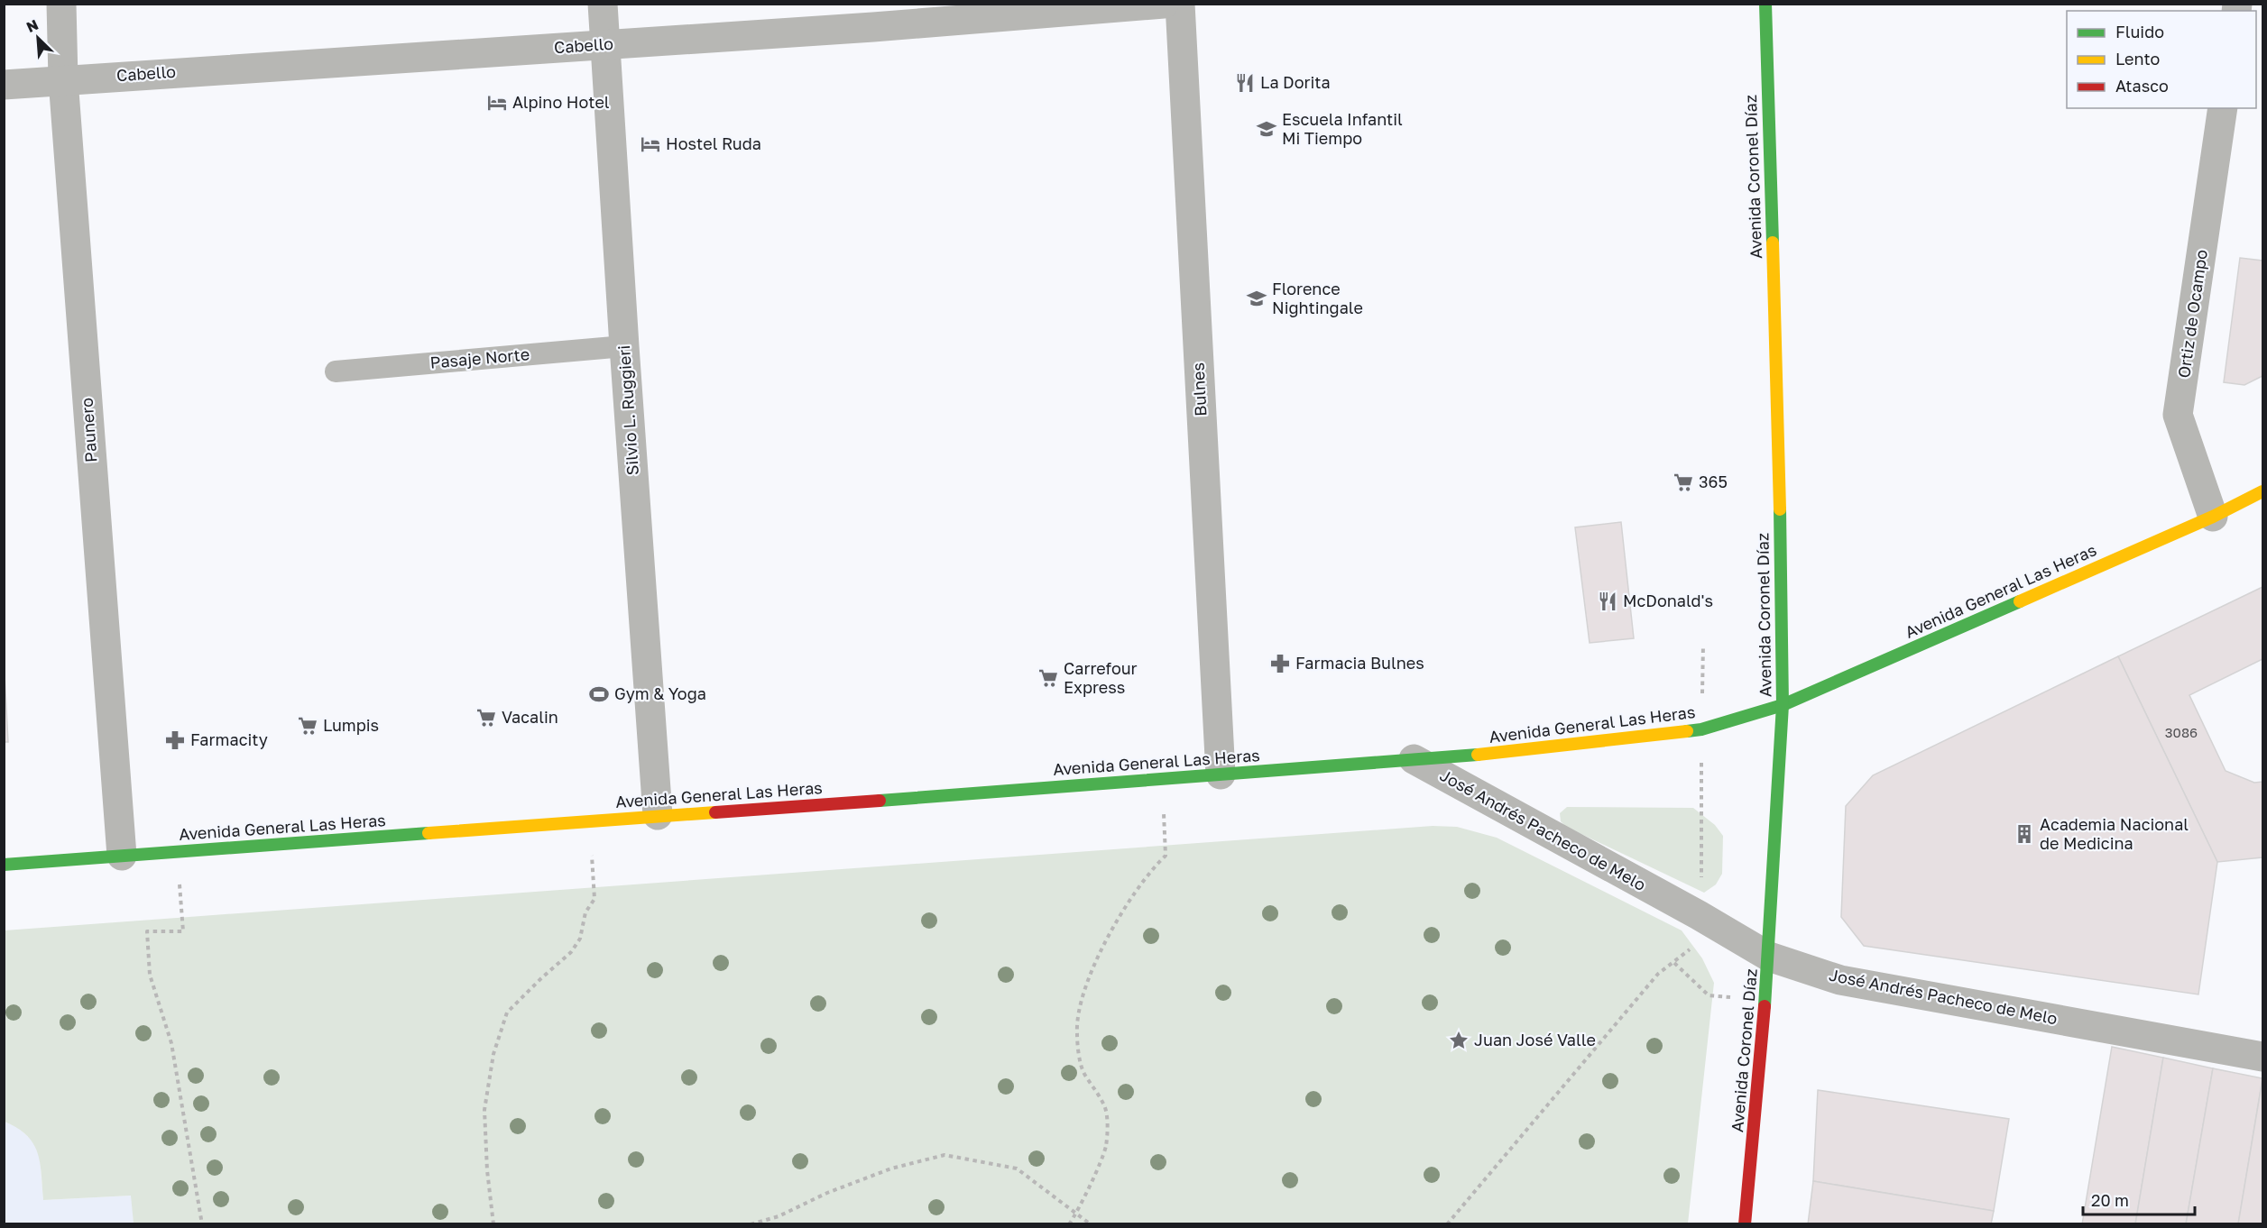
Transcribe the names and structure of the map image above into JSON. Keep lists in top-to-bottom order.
{
  "streets": {
    "main road": ["Avenida Coronel Díaz", "Avenida General Las Heras"],
    "street": [
      "Cabello",
      "Ortiz de Ocampo",
      "Bulnes",
      "Silvio L. Ruggieri",
      "Paunero",
      "José Andrés Pacheco de Melo"
    ],
    "lane": ["Pasaje Norte"]
  },
  "crossings": [
    ["Cabello", "Silvio L. Ruggieri"],
    ["Cabello", "Paunero"],
    ["Avenida Coronel Díaz", "Avenida General Las Heras"],
    ["Avenida Coronel Díaz", "José Andrés Pacheco de Melo"],
    ["Ortiz de Ocampo", "Avenida General Las Heras"],
    ["Pasaje Norte", "Silvio L. Ruggieri"],
    ["Bulnes", "Avenida General Las Heras"],
    ["Silvio L. Ruggieri", "Avenida General Las Heras"],
    ["Paunero", "Avenida General Las Heras"],
    ["Avenida General Las Heras", "José Andrés Pacheco de Melo"]
  ],
  "places": {
    "restaurant": ["La Dorita", "McDonald's"],
    "hotel": ["Alpino Hotel", "Hostel Ruda"],
    "school or university": ["Escuela Infantil Mi Tiempo", "Florence Nightingale"],
    "supermarket": [
      "365",
      "Carrefour Express",
      "Vacalin",
      "Lumpis"
    ],
    "pharmacy": ["Farmacia Bulnes", "Farmacity"],
    "sports": ["Gym & Yoga"],
    "building": ["Academia Nacional de Medicina"],
    "place": ["Juan José Valle"]
  },
  "house_numbers": ["3086"],
  "legend": ["Fluido", "Lento", "Atasco"],
  "scale_bar": "20 m",
  "north": "top left"
}
